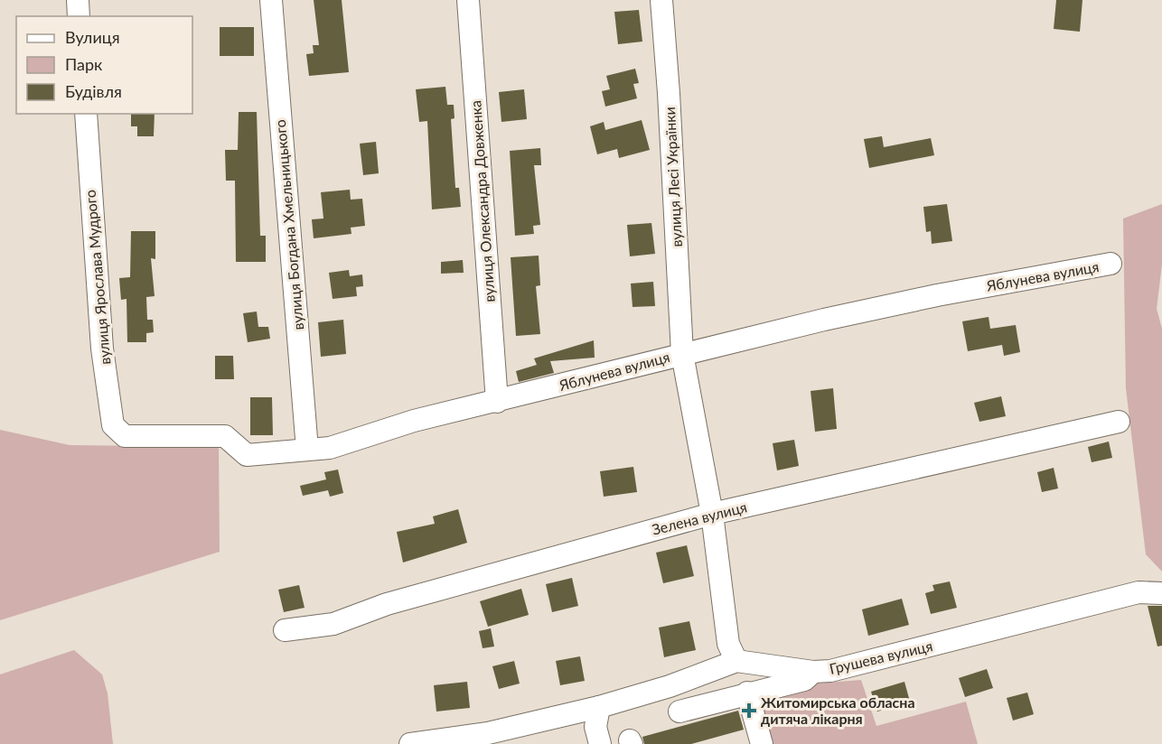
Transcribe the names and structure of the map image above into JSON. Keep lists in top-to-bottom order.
{
  "streets": {
    "street": [
      "вулиця Лесі Українки",
      "вулиця Олександра Довженка",
      "вулиця Богдана Хмельницького",
      "Яблунева вулиця",
      "вулиця Ярослава Мудрого",
      "Зелена вулиця",
      "Грушева вулиця"
    ]
  },
  "crossings": [
    ["вулиця Лесі Українки", "Яблунева вулиця"],
    ["вулиця Лесі Українки", "Зелена вулиця"],
    ["вулиця Лесі Українки", "Грушева вулиця"],
    ["вулиця Олександра Довженка", "Яблунева вулиця"],
    ["вулиця Богдана Хмельницького", "Яблунева вулиця"],
    ["Яблунева вулиця", "вулиця Ярослава Мудрого"]
  ],
  "places": {
    "health": ["Житомирська обласна дитяча лікарня"]
  },
  "legend": ["Вулиця", "Парк", "Будівля"]
}
